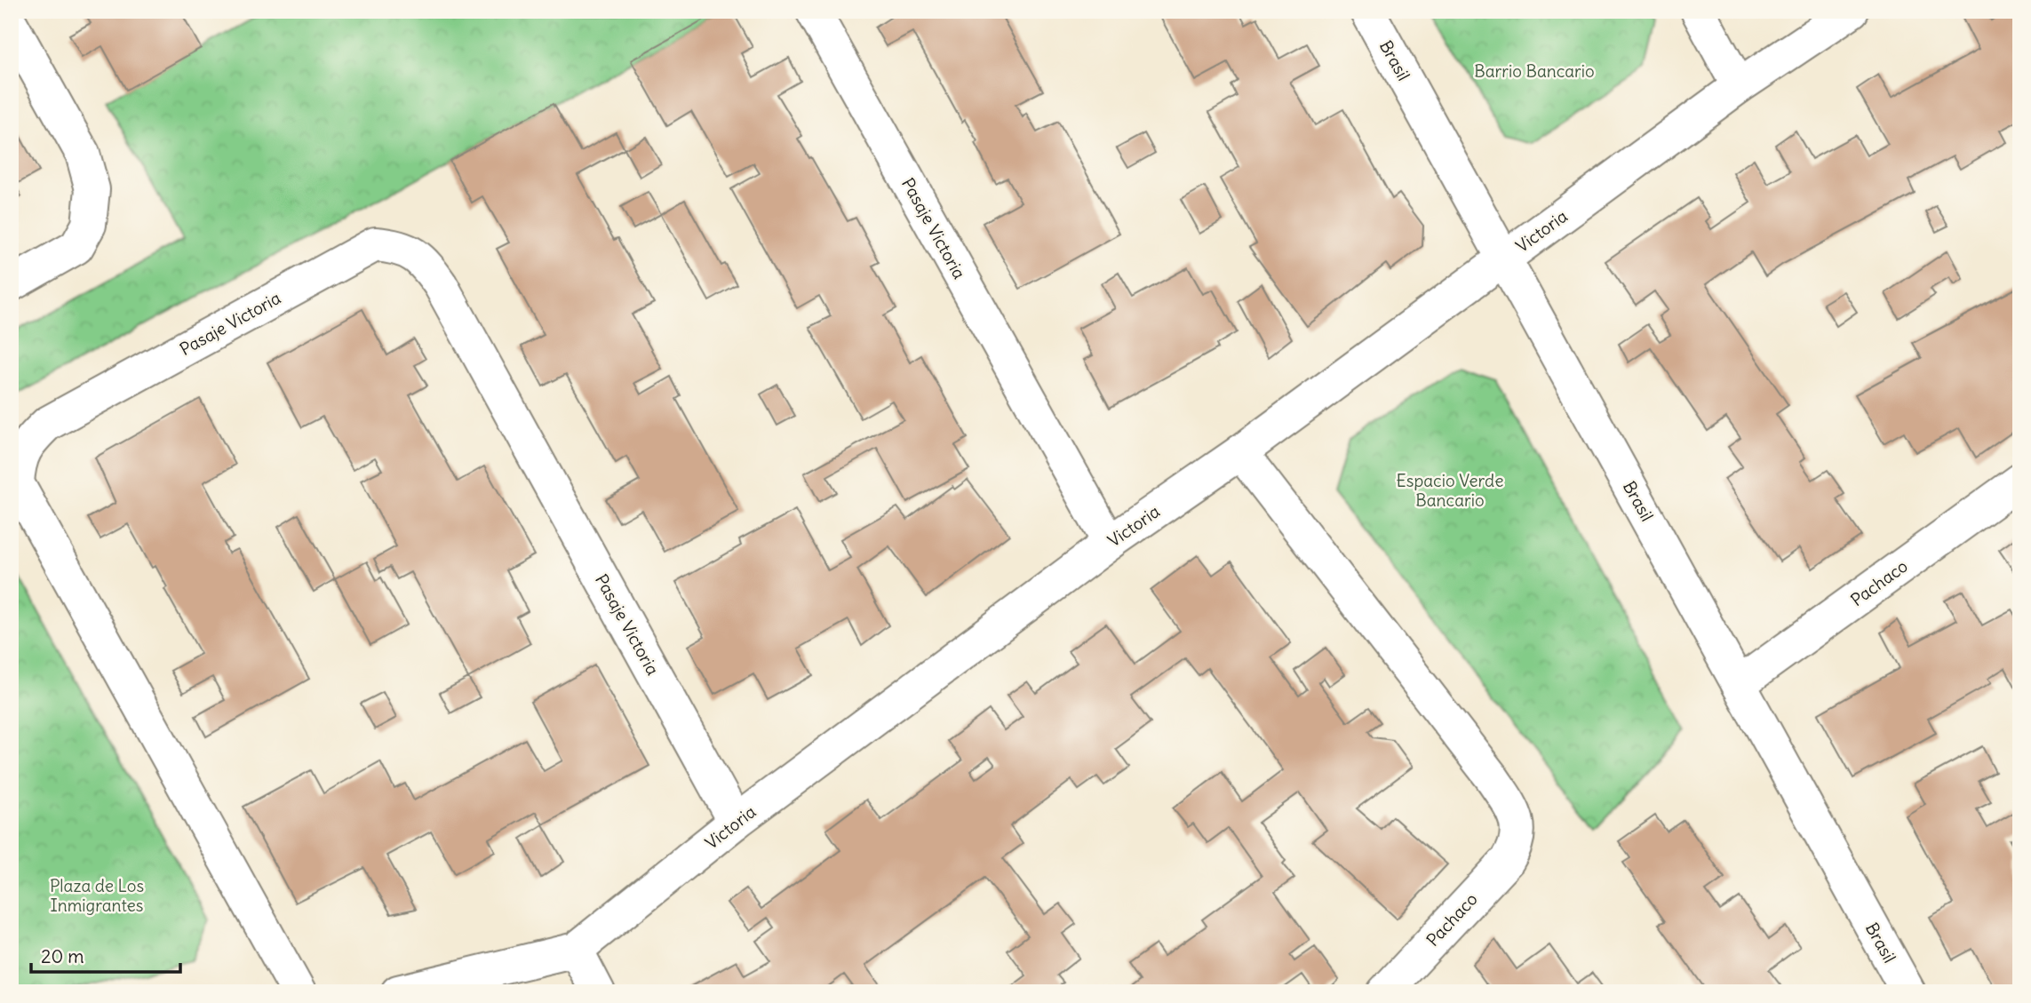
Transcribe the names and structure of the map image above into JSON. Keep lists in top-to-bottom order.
{
  "streets": {
    "street": [
      "Brasil",
      "Pasaje Victoria",
      "Victoria",
      "Pachaco"
    ]
  },
  "crossings": [
    ["Brasil", "Victoria"],
    ["Brasil", "Pachaco"],
    ["Pasaje Victoria", "Victoria"],
    ["Victoria", "Pachaco"]
  ],
  "parks": ["Barrio Bancario", "Espacio Verde Bancario", "Plaza de Los Inmigrantes"],
  "scale_bar": "20 m"
}
